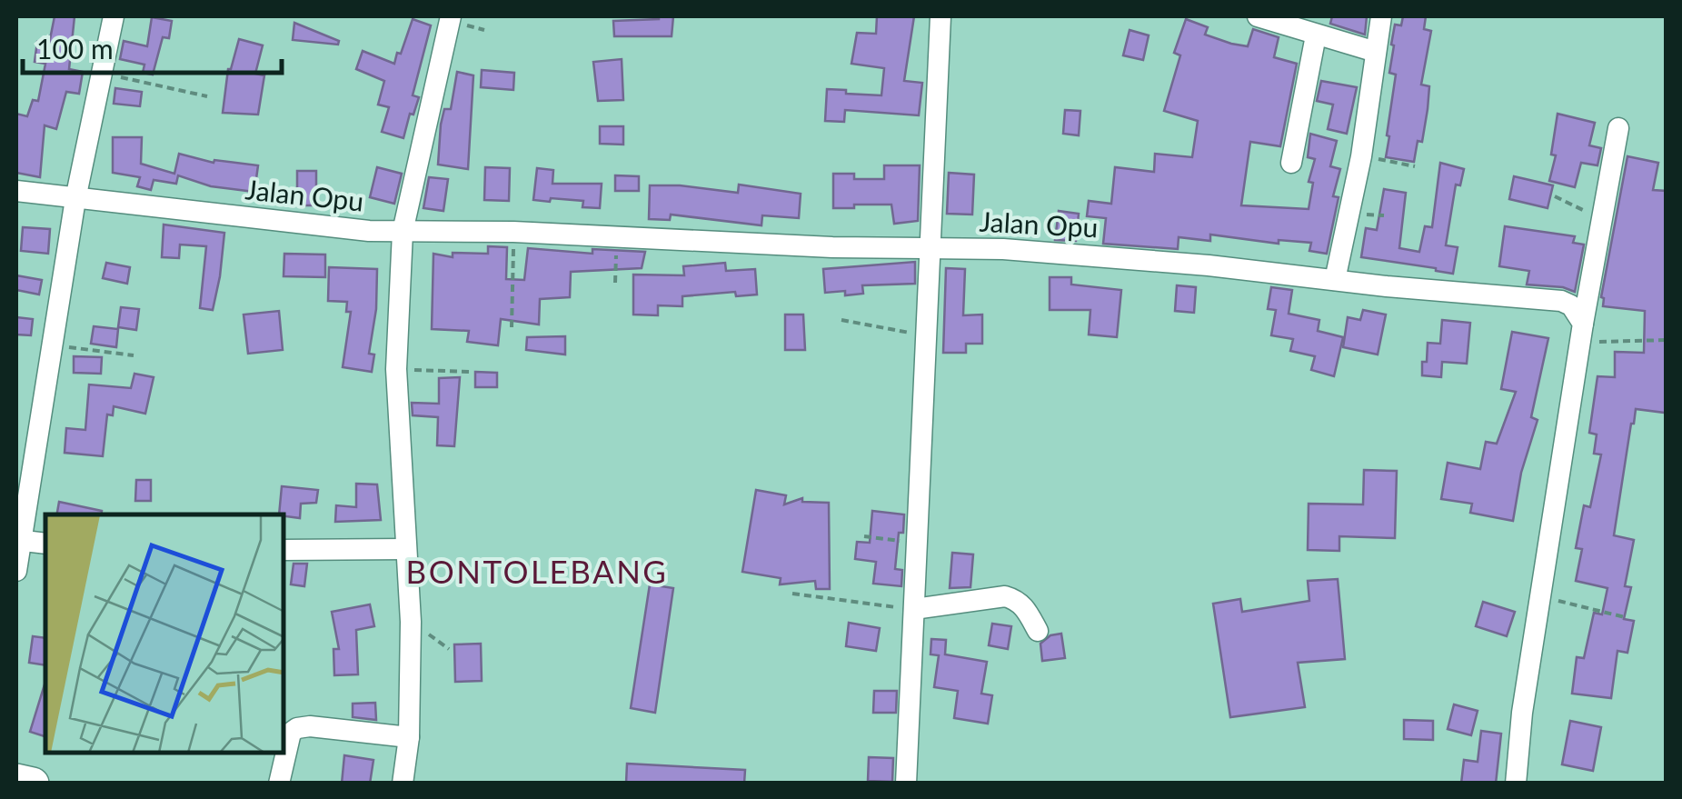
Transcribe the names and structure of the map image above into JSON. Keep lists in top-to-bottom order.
{
  "streets": {
    "street": ["Jalan Opu"]
  },
  "districts": ["BONTOLEBANG"],
  "scale_bar": "100 m"
}
